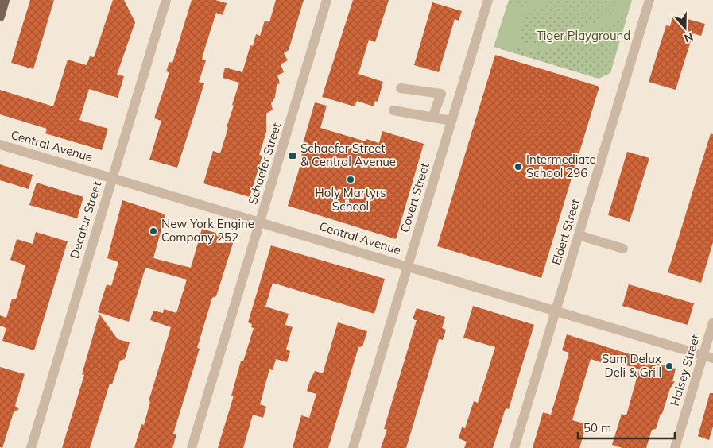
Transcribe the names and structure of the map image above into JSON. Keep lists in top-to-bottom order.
{
  "streets": {
    "street": [
      "Central Avenue",
      "Schaefer Street",
      "Covert Street",
      "Decatur Street",
      "Eldert Street",
      "Halsey Street"
    ]
  },
  "crossings": [
    ["Central Avenue", "Schaefer Street"],
    ["Central Avenue", "Covert Street"],
    ["Central Avenue", "Decatur Street"],
    ["Central Avenue", "Eldert Street"],
    ["Central Avenue", "Halsey Street"]
  ],
  "parks": ["Tiger Playground"],
  "places": {
    "transit": ["Schaefer Street & Central Avenue"],
    "other": [
      "Intermediate School 296",
      "Holy Martyrs School",
      "New York Engine Company 252",
      "Sam Delux Deli & Grill"
    ]
  },
  "scale_bar": "50 m",
  "north": "bottom"
}
